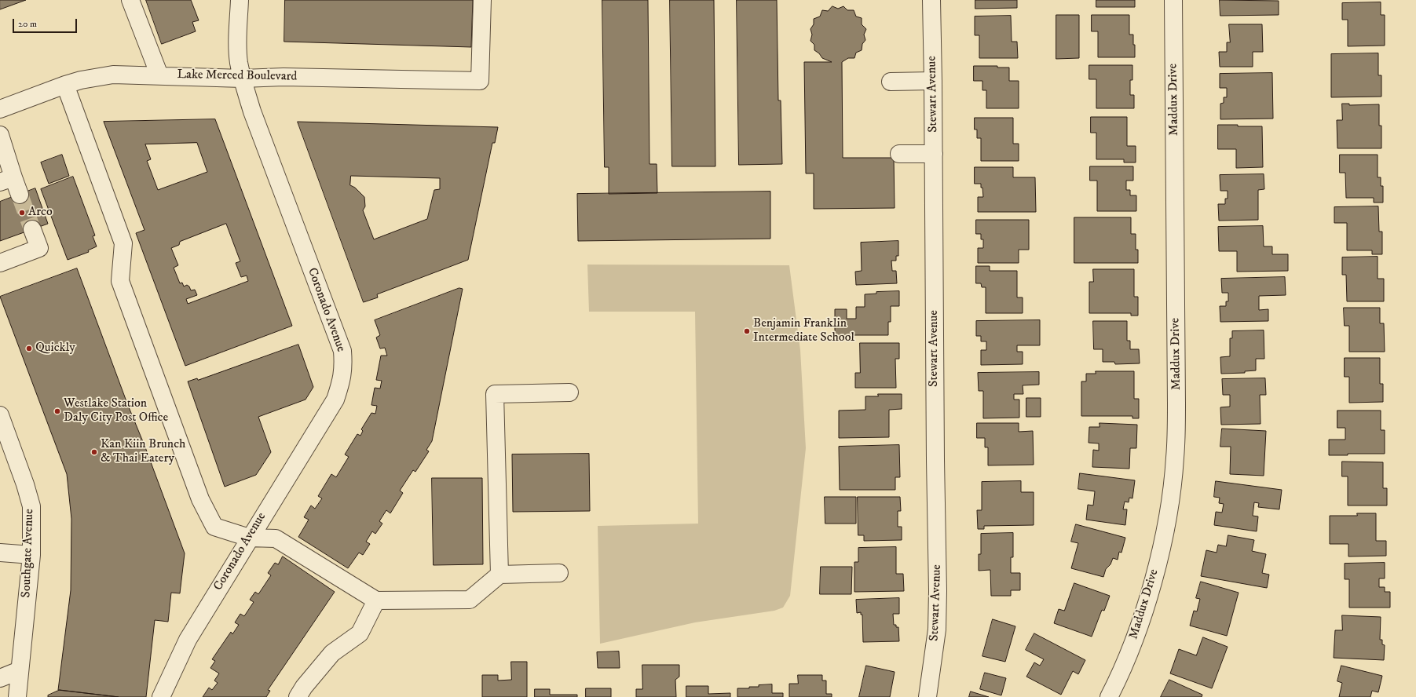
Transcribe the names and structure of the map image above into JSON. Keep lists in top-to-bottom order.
{
  "streets": {
    "street": [
      "Lake Merced Boulevard",
      "Stewart Avenue",
      "Maddux Drive",
      "Coronado Avenue",
      "Southgate Avenue"
    ]
  },
  "crossings": [
    ["Lake Merced Boulevard", "Coronado Avenue"]
  ],
  "places": [
    "Arco",
    "Benjamin Franklin Intermediate School",
    "Quickly",
    "Westlake Station Daly City Post Office",
    "Kan Kiin Brunch & Thai Eatery"
  ],
  "scale_bar": "20 m"
}
